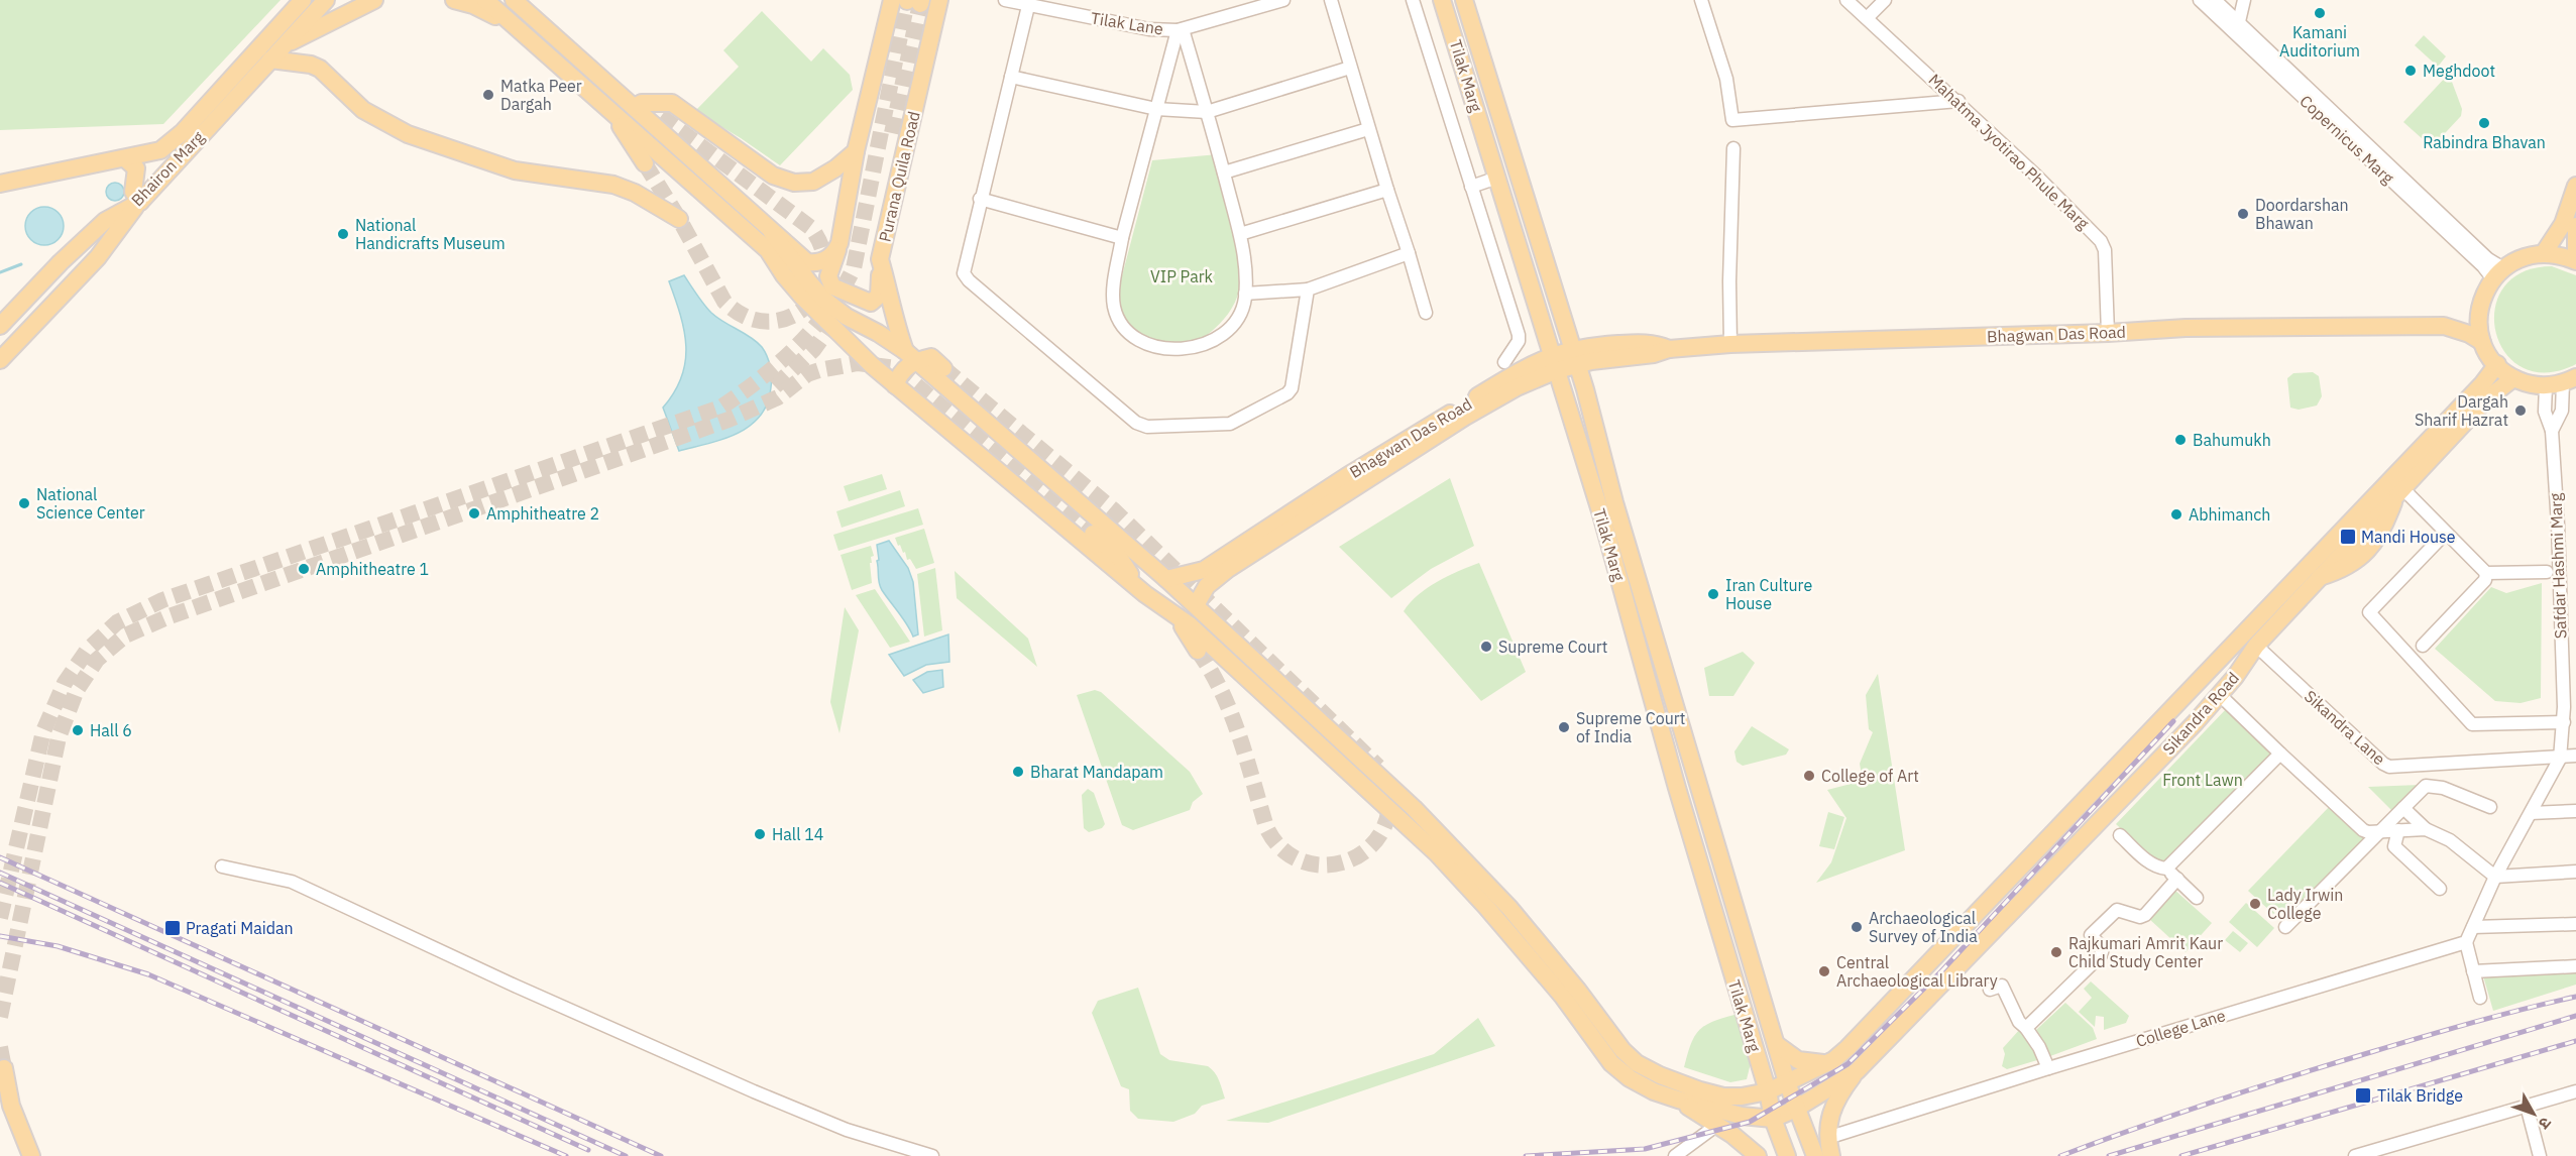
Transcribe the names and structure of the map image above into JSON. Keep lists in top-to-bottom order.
{
  "streets": {
    "main road": [
      "Tilak Marg",
      "Bhairon Marg",
      "Purana Quila Road",
      "Bhagwan Das Road",
      "Sikandra Road"
    ],
    "street": [
      "Tilak Lane",
      "Copernicus Marg",
      "Mahatma Jyotirao Phule Marg",
      "Safdar Hashmi Marg",
      "Sikandra Lane",
      "College Lane"
    ]
  },
  "crossings": [
    ["Tilak Marg", "Bhagwan Das Road"],
    ["Tilak Marg", "Sikandra Road"],
    ["Mahatma Jyotirao Phule Marg", "Bhagwan Das Road"],
    ["Safdar Hashmi Marg", "Sikandra Lane"],
    ["Sikandra Road", "Sikandra Lane"]
  ],
  "parks": ["VIP Park", "Front Lawn"],
  "places": {
    "other": [
      "Kamani Auditorium",
      "Meghdoot",
      "Matka Peer Dargah",
      "Rabindra Bhavan",
      "Doordarshan Bhawan",
      "National Handicrafts Museum",
      "Dargah Sharif Hazrat",
      "Bahumukh",
      "National Science Center",
      "Amphitheatre 2",
      "Abhimanch",
      "Amphitheatre 1",
      "Iran Culture House",
      "Supreme Court",
      "Supreme Court of India",
      "Hall 6",
      "Bharat Mandapam",
      "College of Art",
      "Hall 14",
      "Lady Irwin College",
      "Archaeological Survey of India",
      "Rajkumari Amrit Kaur Child Study Center",
      "Central Archaeological Library"
    ],
    "transit": ["Mandi House", "Pragati Maidan", "Tilak Bridge"]
  },
  "north": "bottom right"
}
